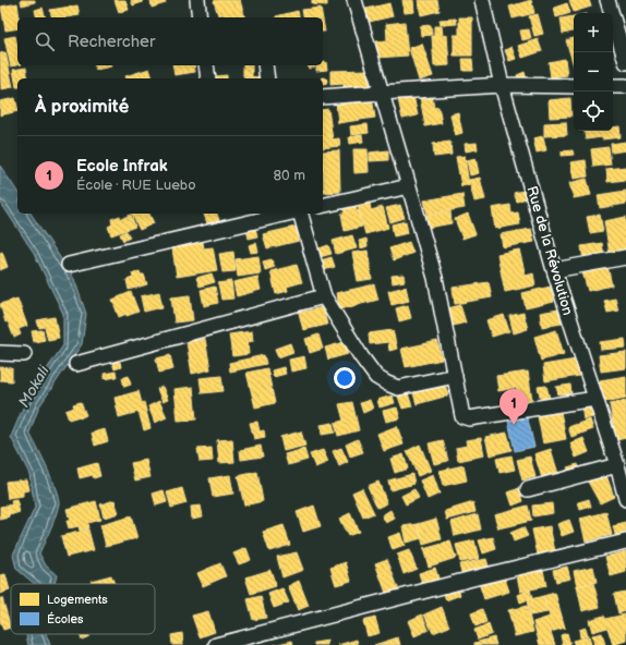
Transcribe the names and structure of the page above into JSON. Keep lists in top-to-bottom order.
{
  "streets": {
    "street": ["Rue de la Révolution"]
  },
  "water": ["Mokali"],
  "legend": ["Logements", "Écoles"],
  "page": {
    "map_buttons": ["+", "−"],
    "search": "Rechercher",
    "heading": "À proximité",
    "list": [
      {
        "mark": "1",
        "name": "Ecole Infrak",
        "note": "École · RUE Luebo",
        "value": "80 m"
      }
    ],
    "pins": "1"
  }
}
